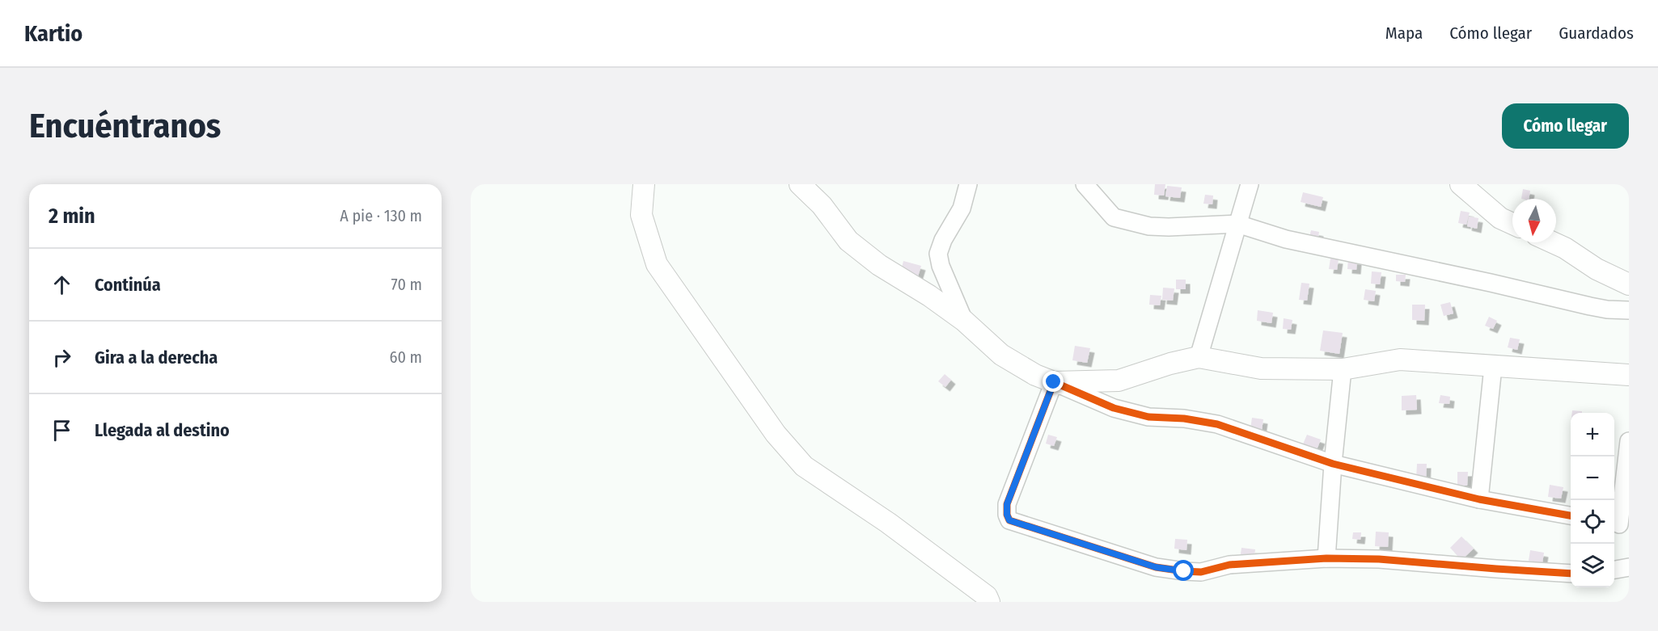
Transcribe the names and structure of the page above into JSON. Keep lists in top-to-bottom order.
{
  "north": "bottom",
  "page": {
    "header": "Kartio",
    "nav": ["Mapa", "Cómo llegar", "Guardados"],
    "buttons": "Cómo llegar",
    "title": "Encuéntranos",
    "heading": ["2 min", "A pie · 130 m"],
    "list": [
      ["Continúa", "70 m"],
      ["Gira a la derecha", "60 m"],
      "Llegada al destino"
    ],
    "map_buttons": ["+", "−"]
  }
}
